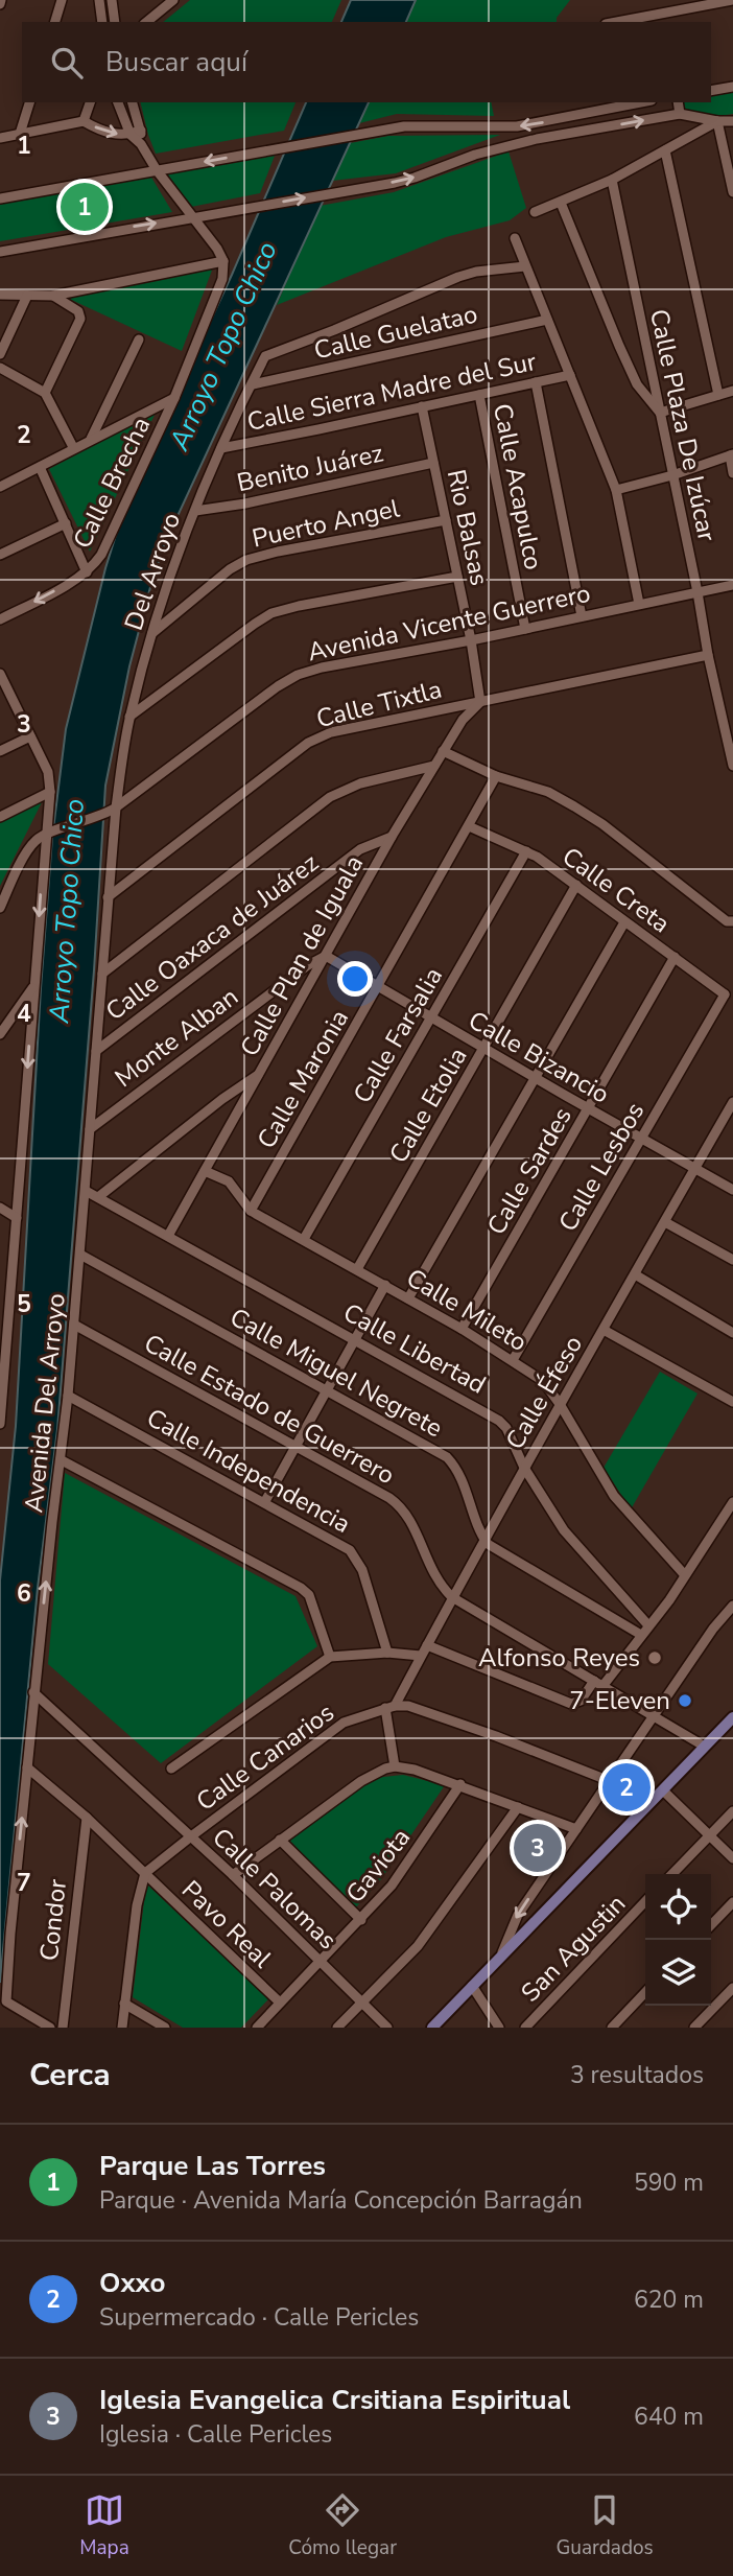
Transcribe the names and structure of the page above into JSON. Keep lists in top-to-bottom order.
{
  "streets": {
    "street": [
      "Calle Guelatao",
      "Calle Sierra Madre del Sur",
      "Calle Plaza De Izúcar",
      "Benito Juárez",
      "Calle Brecha",
      "Calle Acapulco",
      "Puerto Angel",
      "Rio Balsas",
      "Del Arroyo",
      "Avenida Vicente Guerrero",
      "Calle Tixtla",
      "Calle Creta",
      "Calle Oaxaca de Juárez",
      "Calle Plan de Iguala",
      "Calle Farsalia",
      "Monte Alban",
      "Calle Bizancio",
      "Calle Maronia",
      "Calle Etolia",
      "Calle Lesbos",
      "Calle Sardes",
      "Calle Mileto",
      "Calle Libertad",
      "Calle Miguel Negrete",
      "Calle Éfeso",
      "Avenida Del Arroyo",
      "Calle Estado de Guerrero",
      "Calle Independencia",
      "Calle Canarios",
      "Gaviota",
      "Calle Palomas",
      "Condor",
      "Pavo Real",
      "San Agustin"
    ]
  },
  "crossings": [
    ["Calle Guelatao", "Del Arroyo"],
    ["Calle Sierra Madre del Sur", "Calle Acapulco"],
    ["Calle Sierra Madre del Sur", "Rio Balsas"],
    ["Calle Sierra Madre del Sur", "Del Arroyo"],
    ["Calle Plaza De Izúcar", "Avenida Vicente Guerrero"],
    ["Calle Plaza De Izúcar", "Calle Tixtla"],
    ["Benito Juárez", "Rio Balsas"],
    ["Benito Juárez", "Del Arroyo"],
    ["Calle Acapulco", "Avenida Vicente Guerrero"],
    ["Puerto Angel", "Rio Balsas"],
    ["Puerto Angel", "Del Arroyo"],
    ["Rio Balsas", "Avenida Vicente Guerrero"],
    ["Rio Balsas", "Calle Tixtla"],
    ["Rio Balsas", "Calle Plan de Iguala"],
    ["Del Arroyo", "Avenida Vicente Guerrero"],
    ["Del Arroyo", "Avenida Del Arroyo"],
    ["Avenida Vicente Guerrero", "Avenida Del Arroyo"],
    ["Calle Tixtla", "Calle Plan de Iguala"],
    ["Calle Tixtla", "Avenida Del Arroyo"],
    ["Calle Creta", "Calle Farsalia"],
    ["Calle Creta", "Calle Maronia"],
    ["Calle Creta", "Calle Etolia"],
    ["Calle Creta", "Calle Lesbos"],
    ["Calle Creta", "Calle Sardes"],
    ["Calle Oaxaca de Juárez", "Calle Plan de Iguala"],
    ["Calle Oaxaca de Juárez", "Avenida Del Arroyo"],
    ["Calle Plan de Iguala", "Monte Alban"],
    ["Calle Plan de Iguala", "Calle Bizancio"],
    ["Calle Plan de Iguala", "Calle Mileto"],
    ["Calle Plan de Iguala", "Calle Libertad"],
    ["Calle Farsalia", "Calle Bizancio"],
    ["Calle Farsalia", "Calle Mileto"],
    ["Monte Alban", "Calle Bizancio"],
    ["Monte Alban", "Avenida Del Arroyo"],
    ["Calle Bizancio", "Calle Maronia"],
    ["Calle Bizancio", "Calle Etolia"],
    ["Calle Bizancio", "Calle Lesbos"],
    ["Calle Bizancio", "Calle Sardes"],
    ["Calle Bizancio", "Calle Éfeso"],
    ["Calle Maronia", "Calle Mileto"],
    ["Calle Etolia", "Calle Mileto"],
    ["Calle Lesbos", "Calle Mileto"],
    ["Calle Sardes", "Calle Mileto"],
    ["Calle Mileto", "Calle Éfeso"],
    ["Calle Libertad", "Calle Éfeso"],
    ["Calle Libertad", "Avenida Del Arroyo"],
    ["Calle Miguel Negrete", "Calle Éfeso"],
    ["Calle Miguel Negrete", "Avenida Del Arroyo"],
    ["Calle Éfeso", "Calle Estado de Guerrero"],
    ["Calle Éfeso", "Calle Canarios"],
    ["Avenida Del Arroyo", "Calle Estado de Guerrero"],
    ["Avenida Del Arroyo", "Calle Independencia"],
    ["Avenida Del Arroyo", "Calle Palomas"],
    ["Avenida Del Arroyo", "Pavo Real"],
    ["Calle Canarios", "Calle Palomas"],
    ["Calle Canarios", "Pavo Real"],
    ["Gaviota", "Calle Palomas"],
    ["Gaviota", "Pavo Real"],
    ["Condor", "Pavo Real"]
  ],
  "one_way": ["Avenida Del Arroyo"],
  "water": ["Arroyo Topo Chico"],
  "places": ["Alfonso Reyes", "7-Eleven"],
  "page": {
    "search": "Buscar aquí",
    "pins": ["1", "2", "3"],
    "heading": ["Cerca", "3 resultados"],
    "list": [
      {
        "mark": "1",
        "name": "Parque Las Torres",
        "note": "Parque · Avenida María Concepción Barragán",
        "value": "590 m"
      },
      {
        "mark": "2",
        "name": "Oxxo",
        "note": "Supermercado · Calle Pericles",
        "value": "620 m"
      },
      {
        "mark": "3",
        "name": "Iglesia Evangelica Crsitiana Espiritual",
        "note": "Iglesia · Calle Pericles",
        "value": "640 m"
      }
    ],
    "nav": ["Mapa", "Cómo llegar", "Guardados"]
  },
  "grid": {
    "rows": [
      "1",
      "2",
      "3",
      "4",
      "5",
      "6",
      "7"
    ]
  }
}
